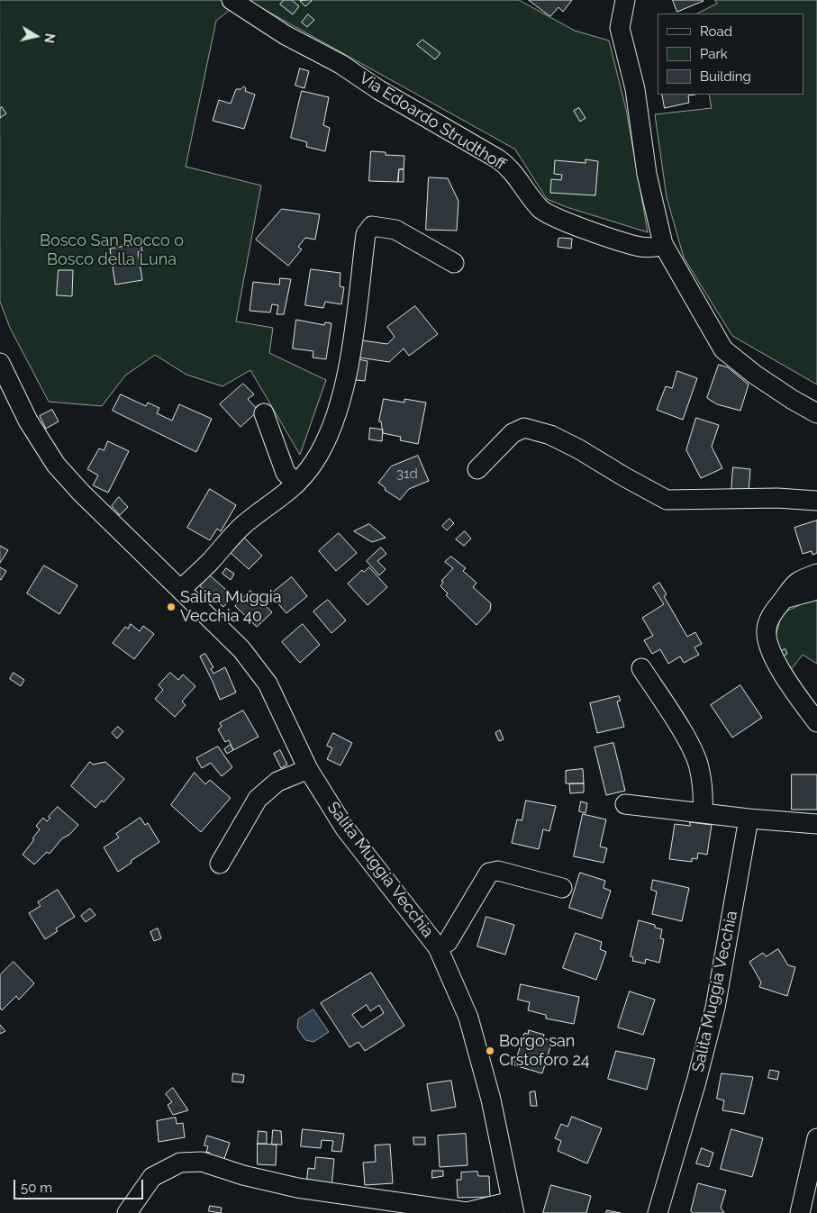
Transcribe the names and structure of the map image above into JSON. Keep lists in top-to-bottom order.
{
  "streets": {
    "street": ["Via Edoardo Strudthoff", "Salita Muggia Vecchia"]
  },
  "parks": ["Bosco San Rocco o Bosco della Luna"],
  "places": ["Salita Muggia Vecchia 40", "Borgo san Crstoforo 24"],
  "house_numbers": ["31d"],
  "legend": ["Road", "Park", "Building"],
  "scale_bar": "50 m",
  "north": "right"
}
